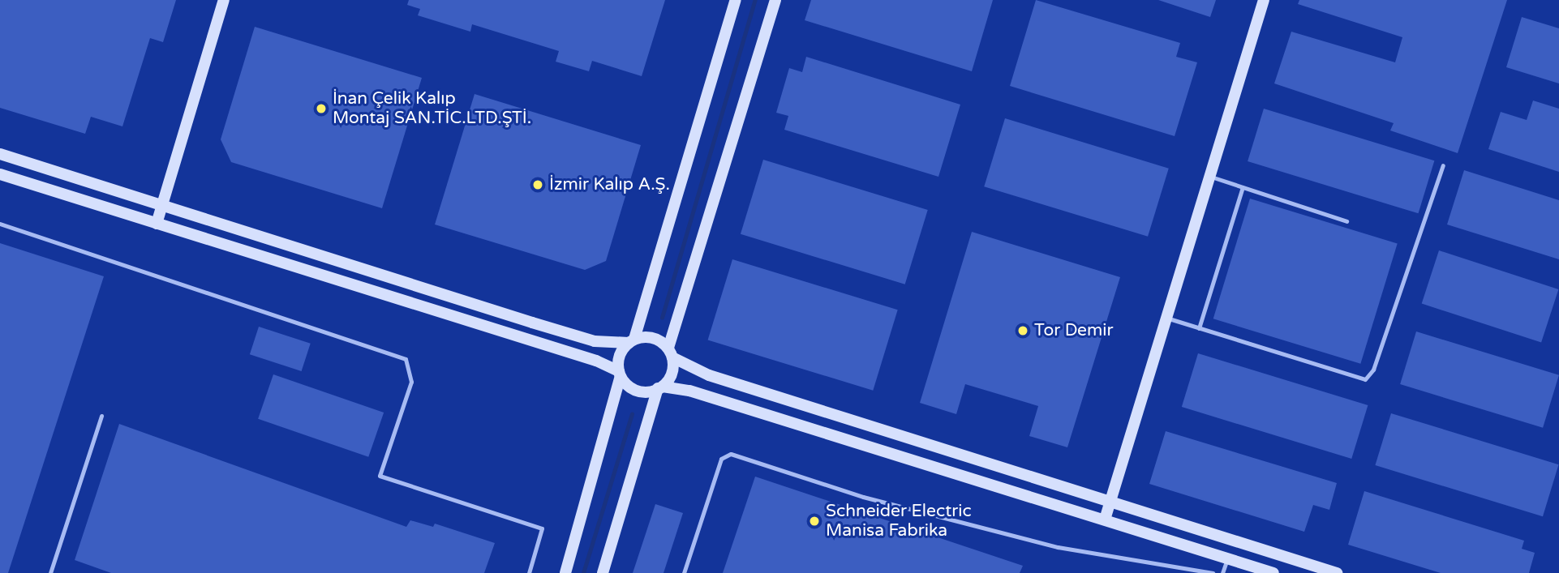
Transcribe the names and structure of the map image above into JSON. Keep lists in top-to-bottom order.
{
  "places": [
    "İnan Çelik Kalıp Montaj SAN.TİC.LTD.ŞTİ.",
    "İzmir Kalıp A.Ş.",
    "Tor Demir",
    "Schneider Electric Manisa Fabrika"
  ]
}
